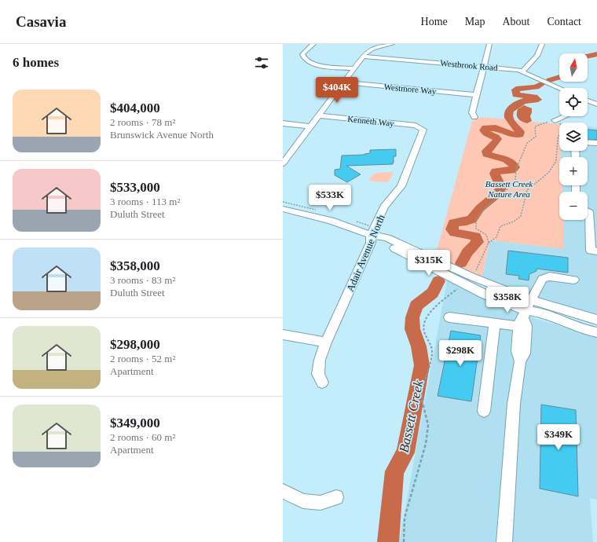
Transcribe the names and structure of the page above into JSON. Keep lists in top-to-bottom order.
{
  "streets": {
    "street": [
      "Westbrook Road",
      "Westmore Way",
      "Kenneth Way",
      "Adair Avenue North"
    ]
  },
  "crossings": [
    ["Kenneth Way", "Adair Avenue North"]
  ],
  "water": ["Bassett Creek"],
  "parks": ["Bassett Creek Nature Area"],
  "north": "top",
  "page": {
    "header": "Casavia",
    "nav": [
      "Home",
      "Map",
      "About",
      "Contact"
    ],
    "heading": "6 homes",
    "map_buttons": ["+", "−"],
    "price": [
      "$404K",
      "$533K",
      "$315K",
      "$358K",
      "$298K",
      "$349K"
    ],
    "list": [
      {
        "name": "$404,000",
        "note": "2 rooms · 78 m² · Brunswick Avenue North"
      },
      {
        "name": "$533,000",
        "note": "3 rooms · 113 m² · Duluth Street"
      },
      {
        "name": "$358,000",
        "note": "3 rooms · 83 m² · Duluth Street"
      },
      {
        "name": "$298,000",
        "note": "2 rooms · 52 m² · Apartment"
      },
      {
        "name": "$349,000",
        "note": "2 rooms · 60 m² · Apartment"
      }
    ]
  }
}
